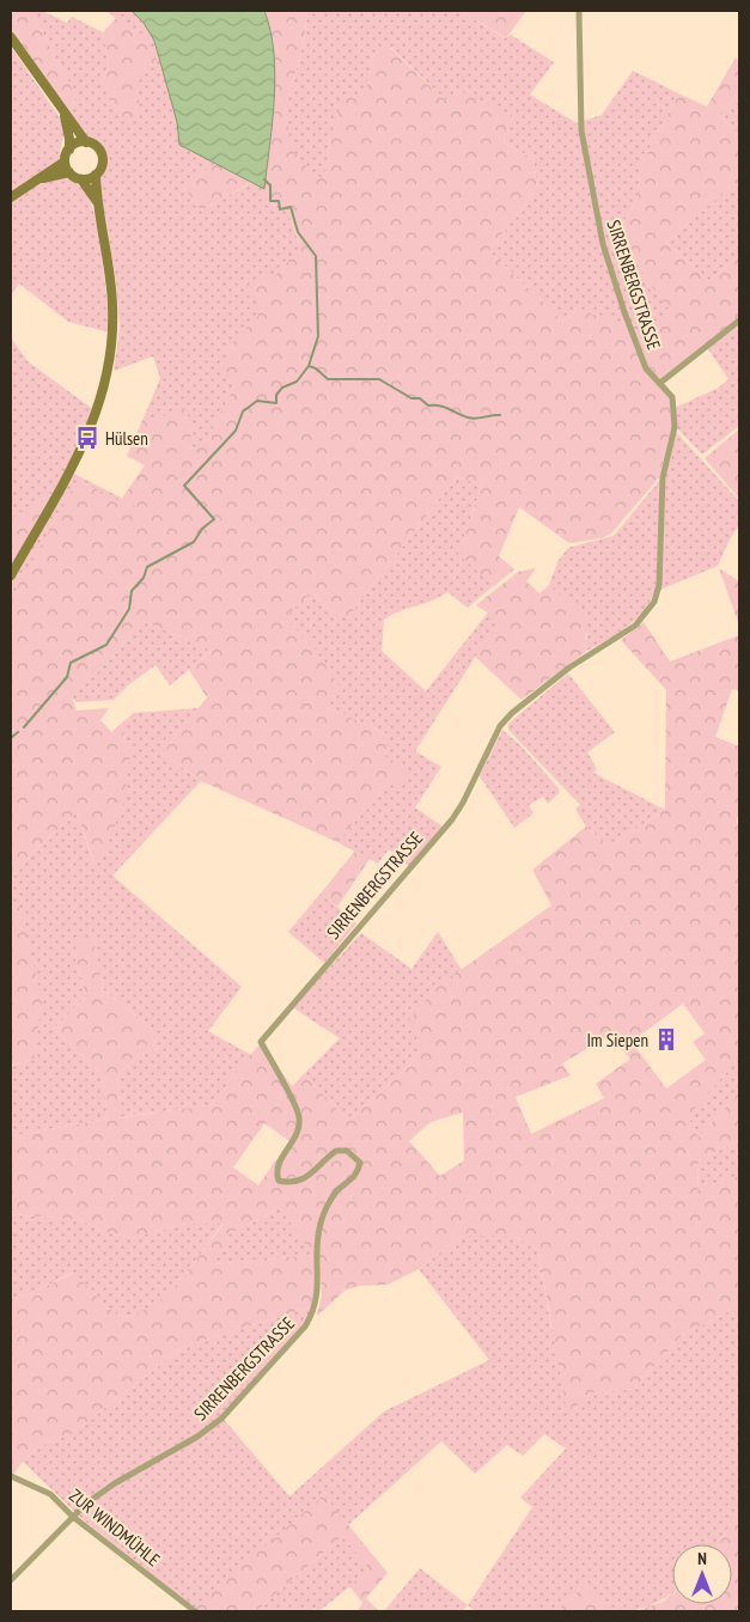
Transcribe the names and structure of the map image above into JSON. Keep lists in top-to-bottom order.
{
  "streets": {
    "street": ["SIRRENBERGSTRASSE", "ZUR WINDMÜHLE"]
  },
  "crossings": [
    ["SIRRENBERGSTRASSE", "ZUR WINDMÜHLE"]
  ],
  "places": {
    "bus stop": ["Hülsen"],
    "building": ["Im Siepen"]
  },
  "north": "top"
}
